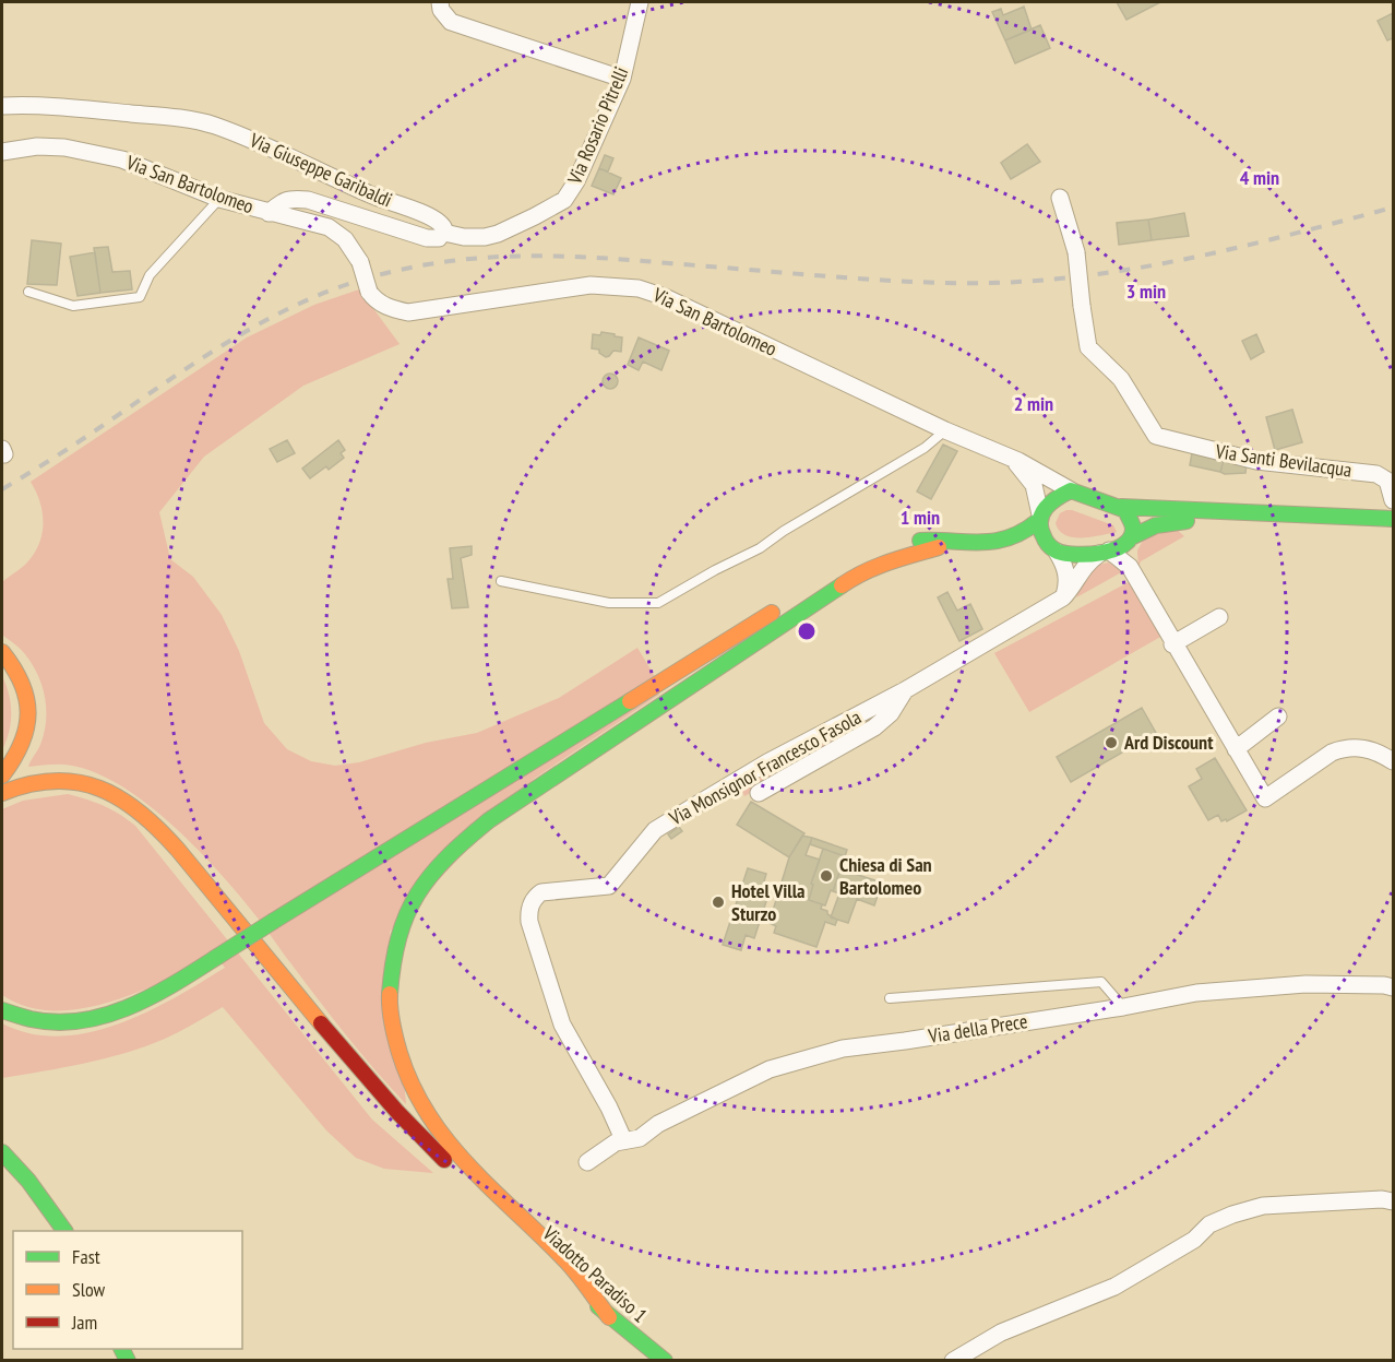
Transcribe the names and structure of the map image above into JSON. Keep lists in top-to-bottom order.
{
  "streets": {
    "main road": ["Viadotto Paradiso 1"],
    "street": [
      "Via Rosario Pitrelli",
      "Via Giuseppe Garibaldi",
      "Via San Bartolomeo",
      "Via Santi Bevilacqua",
      "Via Monsignor Francesco Fasola",
      "Via della Prece"
    ]
  },
  "crossings": [
    ["Via Rosario Pitrelli", "Via Giuseppe Garibaldi"],
    ["Via Giuseppe Garibaldi", "Via San Bartolomeo"],
    ["Via Monsignor Francesco Fasola", "Via della Prece"]
  ],
  "places": ["Ard Discount", "Chiesa di San Bartolomeo", "Hotel Villa Sturzo"],
  "legend": ["Fast", "Slow", "Jam"],
  "rings": [
    "4 min",
    "3 min",
    "2 min",
    "1 min"
  ]
}
